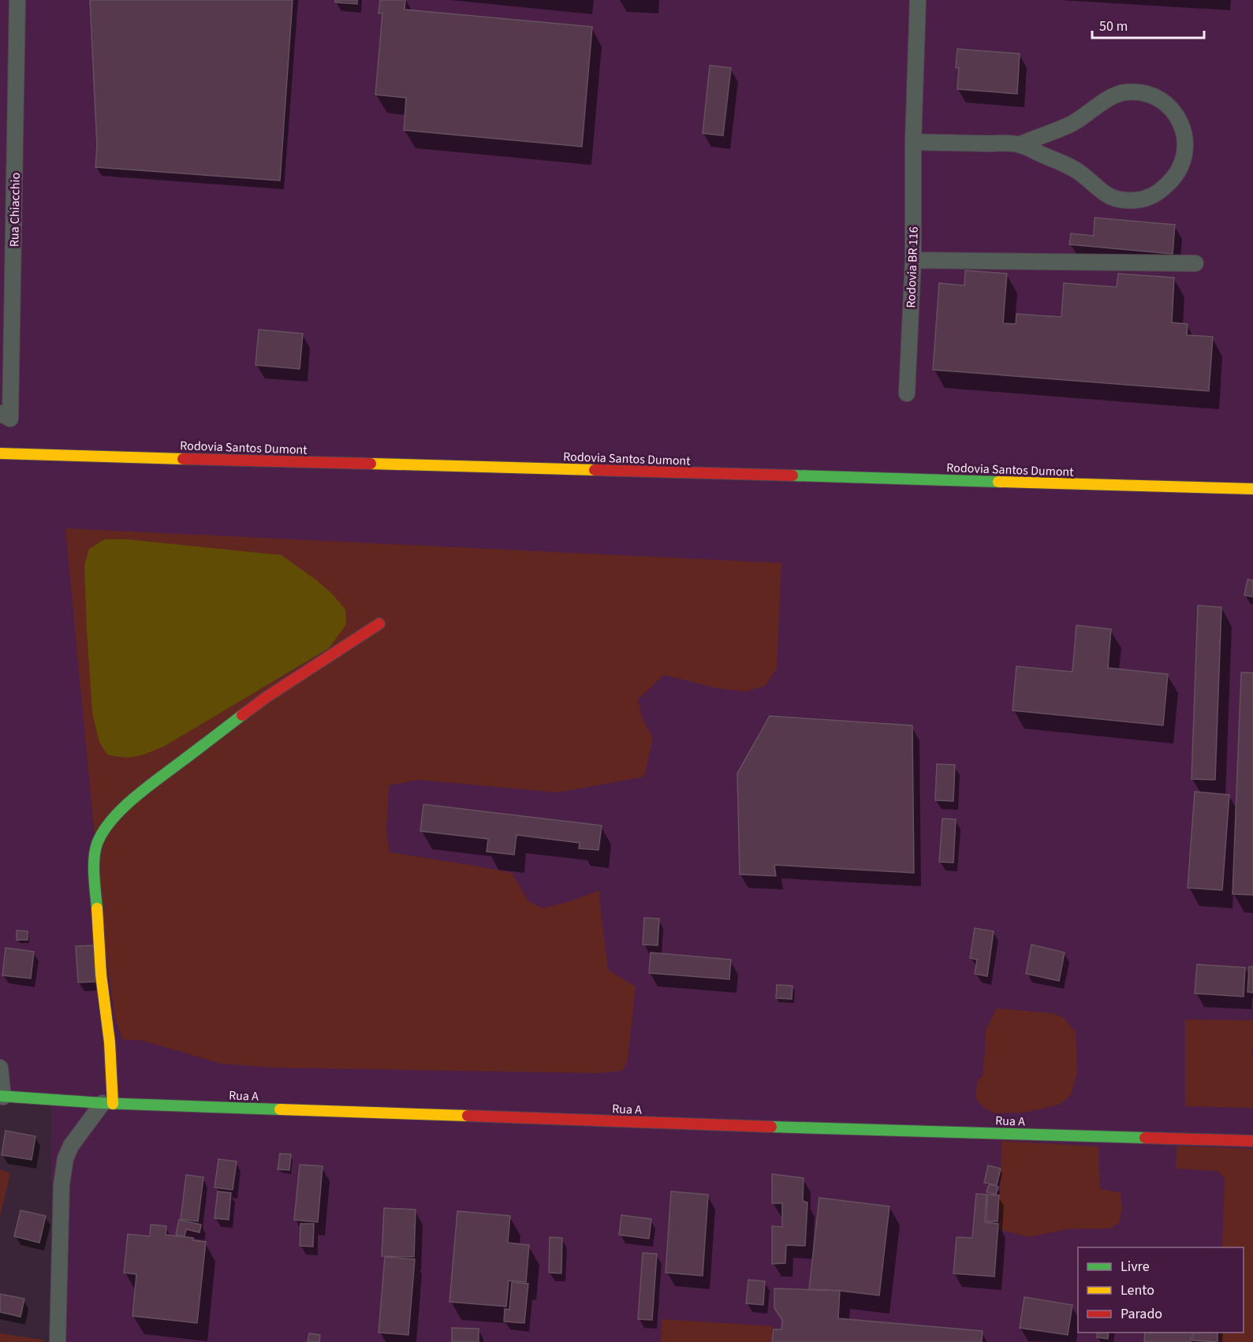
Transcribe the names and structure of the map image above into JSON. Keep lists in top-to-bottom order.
{
  "streets": {
    "main road": ["Rodovia Santos Dumont", "Rua A"],
    "street": ["Rua Chiacchio", "Rodovia BR 116"]
  },
  "legend": ["Livre", "Lento", "Parado"],
  "scale_bar": "50 m"
}
